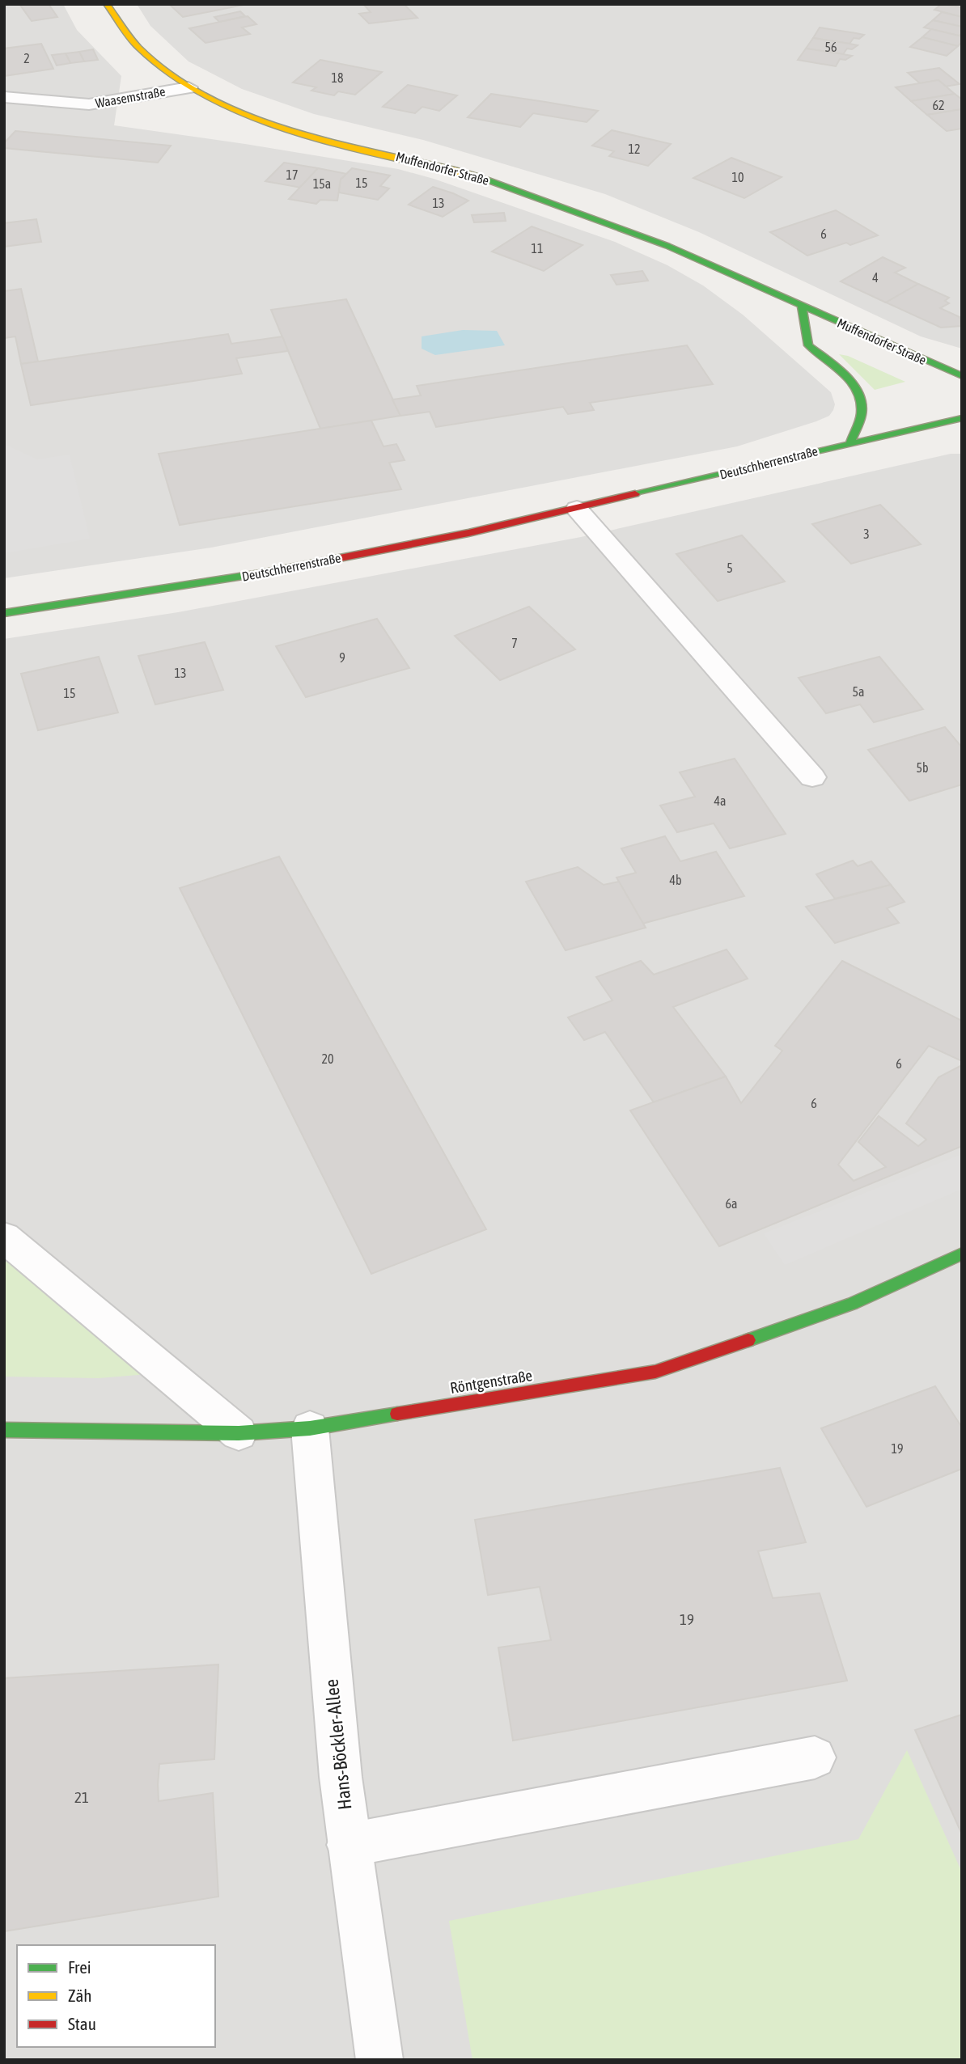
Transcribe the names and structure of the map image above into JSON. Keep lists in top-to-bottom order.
{
  "streets": {
    "street": [
      "Waasemstraße",
      "Muffendorfer Straße",
      "Deutschherrenstraße",
      "Röntgenstraße",
      "Hans-Böckler-Allee"
    ]
  },
  "crossings": [
    ["Waasemstraße", "Muffendorfer Straße"],
    ["Röntgenstraße", "Hans-Böckler-Allee"]
  ],
  "house_numbers": [
    "56",
    "2",
    "18",
    "62",
    "12",
    "17",
    "10",
    "15",
    "15a",
    "13",
    "6",
    "11",
    "4",
    "3",
    "5",
    "7",
    "9",
    "13",
    "5a",
    "15",
    "5b",
    "4a",
    "4b",
    "20",
    "6",
    "6",
    "6a",
    "19",
    "19",
    "21"
  ],
  "legend": ["Frei", "Zäh", "Stau"]
}
